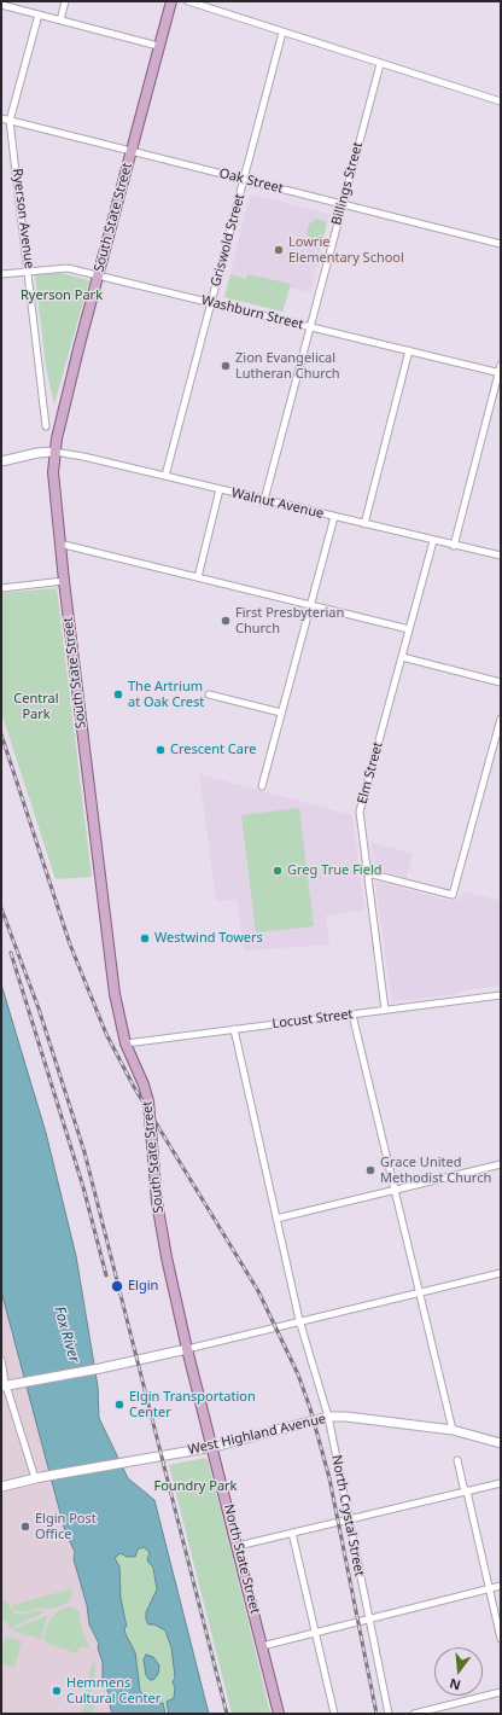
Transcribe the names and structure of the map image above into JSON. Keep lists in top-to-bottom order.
{
  "streets": {
    "main road": ["South State Street", "West Highland Avenue", "North State Street"],
    "street": [
      "Oak Street",
      "Billings Street",
      "Ryerson Avenue",
      "Griswold Street",
      "Washburn Street",
      "Walnut Avenue",
      "Elm Street",
      "Locust Street",
      "North Crystal Street"
    ]
  },
  "crossings": [
    ["Oak Street", "Billings Street"],
    ["Oak Street", "South State Street"],
    ["Oak Street", "Ryerson Avenue"],
    ["Oak Street", "Griswold Street"],
    ["Billings Street", "Washburn Street"],
    ["Billings Street", "Walnut Avenue"],
    ["South State Street", "Washburn Street"],
    ["South State Street", "Walnut Avenue"],
    ["South State Street", "Locust Street"],
    ["South State Street", "North State Street"],
    ["Ryerson Avenue", "Washburn Street"],
    ["Griswold Street", "Washburn Street"],
    ["Griswold Street", "Walnut Avenue"],
    ["Walnut Avenue", "Elm Street"],
    ["Elm Street", "Locust Street"],
    ["Locust Street", "North Crystal Street"],
    ["West Highland Avenue", "North Crystal Street"],
    ["West Highland Avenue", "North State Street"]
  ],
  "water": ["Fox River"],
  "parks": ["Ryerson Park", "Central Park", "Foundry Park"],
  "places": [
    "Lowrie Elementary School",
    "Zion Evangelical Lutheran Church",
    "First Presbyterian Church",
    "The Artrium at Oak Crest",
    "Crescent Care",
    "Greg True Field",
    "Westwind Towers",
    "Grace United Methodist Church",
    "Elgin",
    "Elgin Transportation Center",
    "Elgin Post Office",
    "Hemmens Cultural Center"
  ],
  "north": "bottom"
}
